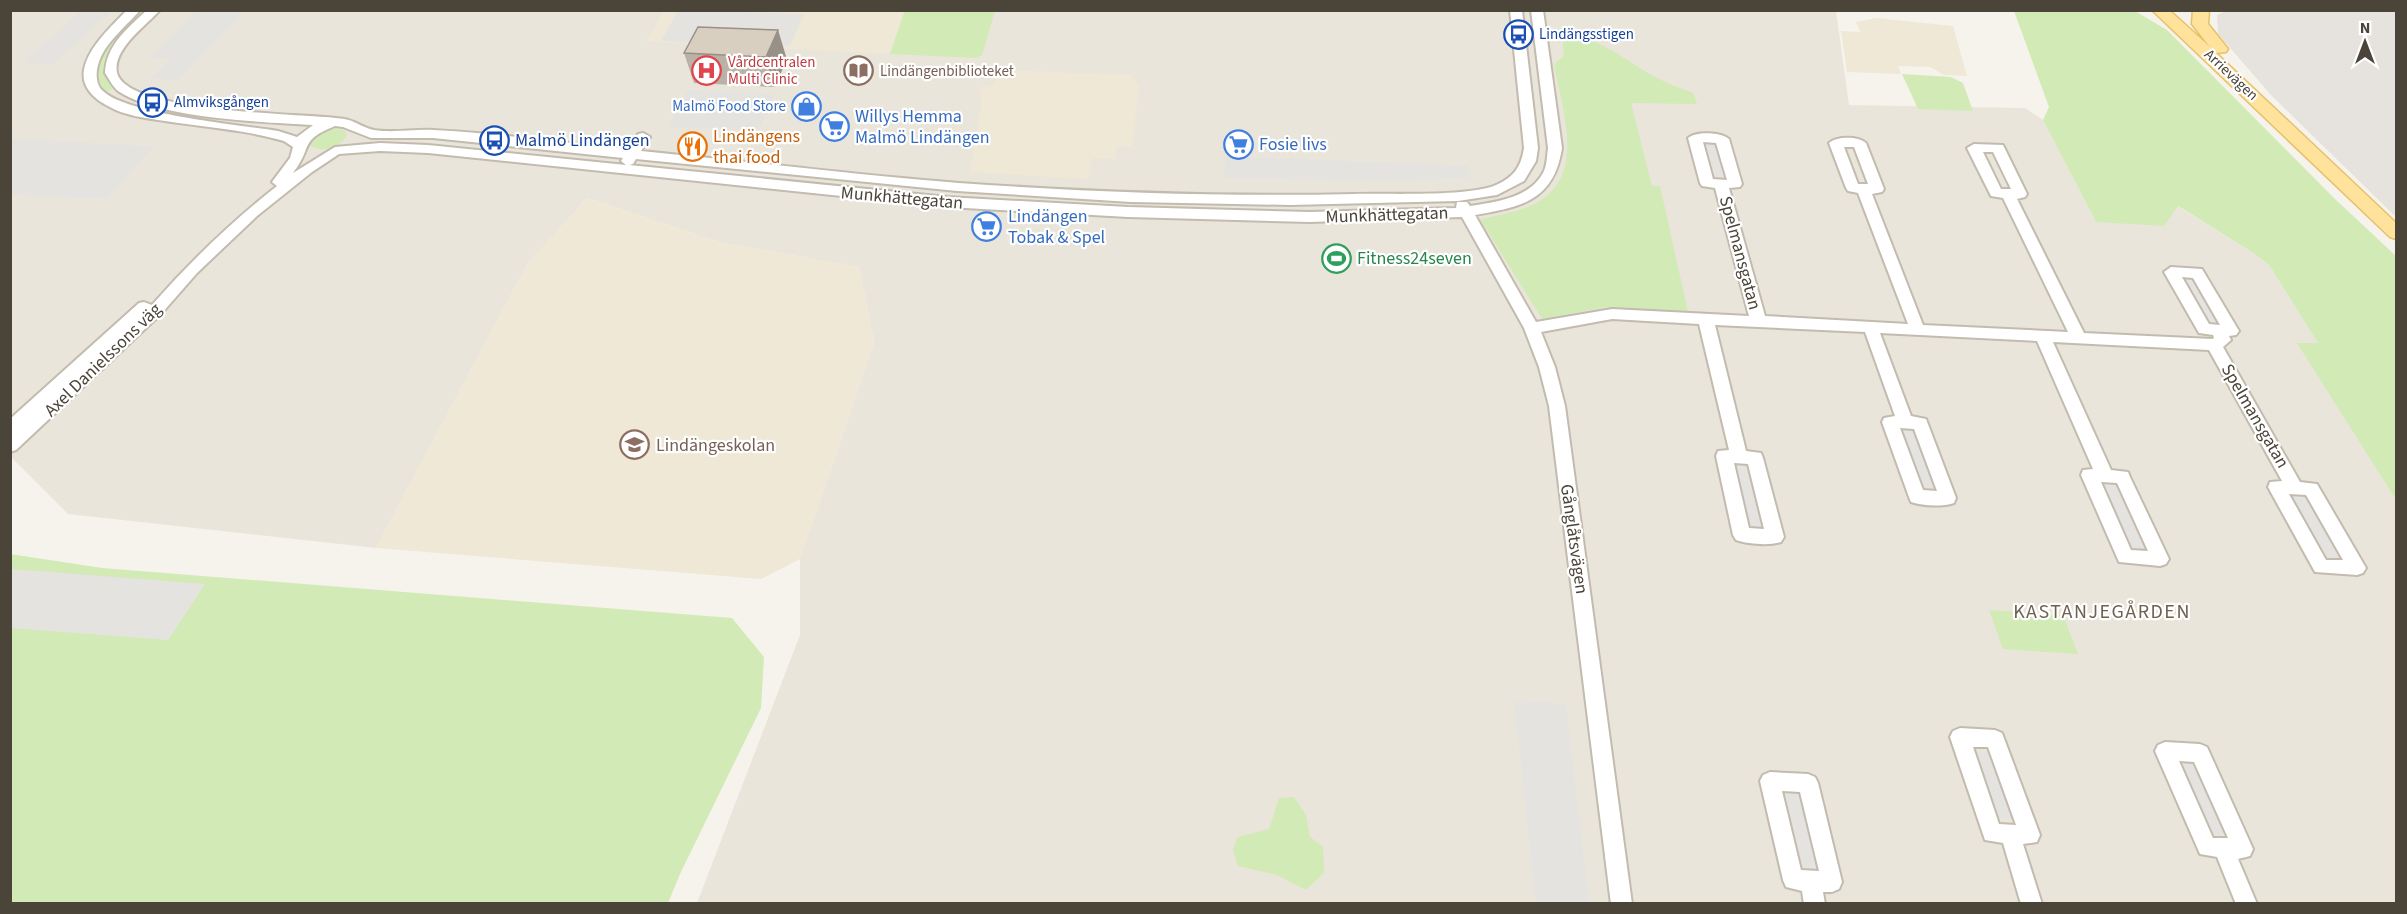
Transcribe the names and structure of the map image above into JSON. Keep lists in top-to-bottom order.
{
  "streets": {
    "main road": ["Arrievägen"],
    "street": [
      "Munkhättegatan",
      "Spelmansgatan",
      "Axel Danielssons väg",
      "Gånglåtsvägen"
    ]
  },
  "crossings": [
    ["Munkhättegatan", "Axel Danielssons väg"],
    ["Munkhättegatan", "Gånglåtsvägen"],
    ["Spelmansgatan", "Gånglåtsvägen"]
  ],
  "districts": ["KASTANJEGÅRDEN"],
  "places": {
    "bus stop": ["Lindängsstigen", "Almviksgången", "Malmö Lindängen"],
    "hospital": ["Vårdcentralen Multi Clinic"],
    "library": ["Lindängenbiblioteket"],
    "shop": ["Malmö Food Store"],
    "supermarket": ["Willys Hemma Malmö Lindängen", "Fosie livs", "Lindängen Tobak & Spel"],
    "restaurant": ["Lindängens thai food"],
    "sports": ["Fitness24seven"],
    "school or university": ["Lindängeskolan"]
  },
  "north": "top"
}
